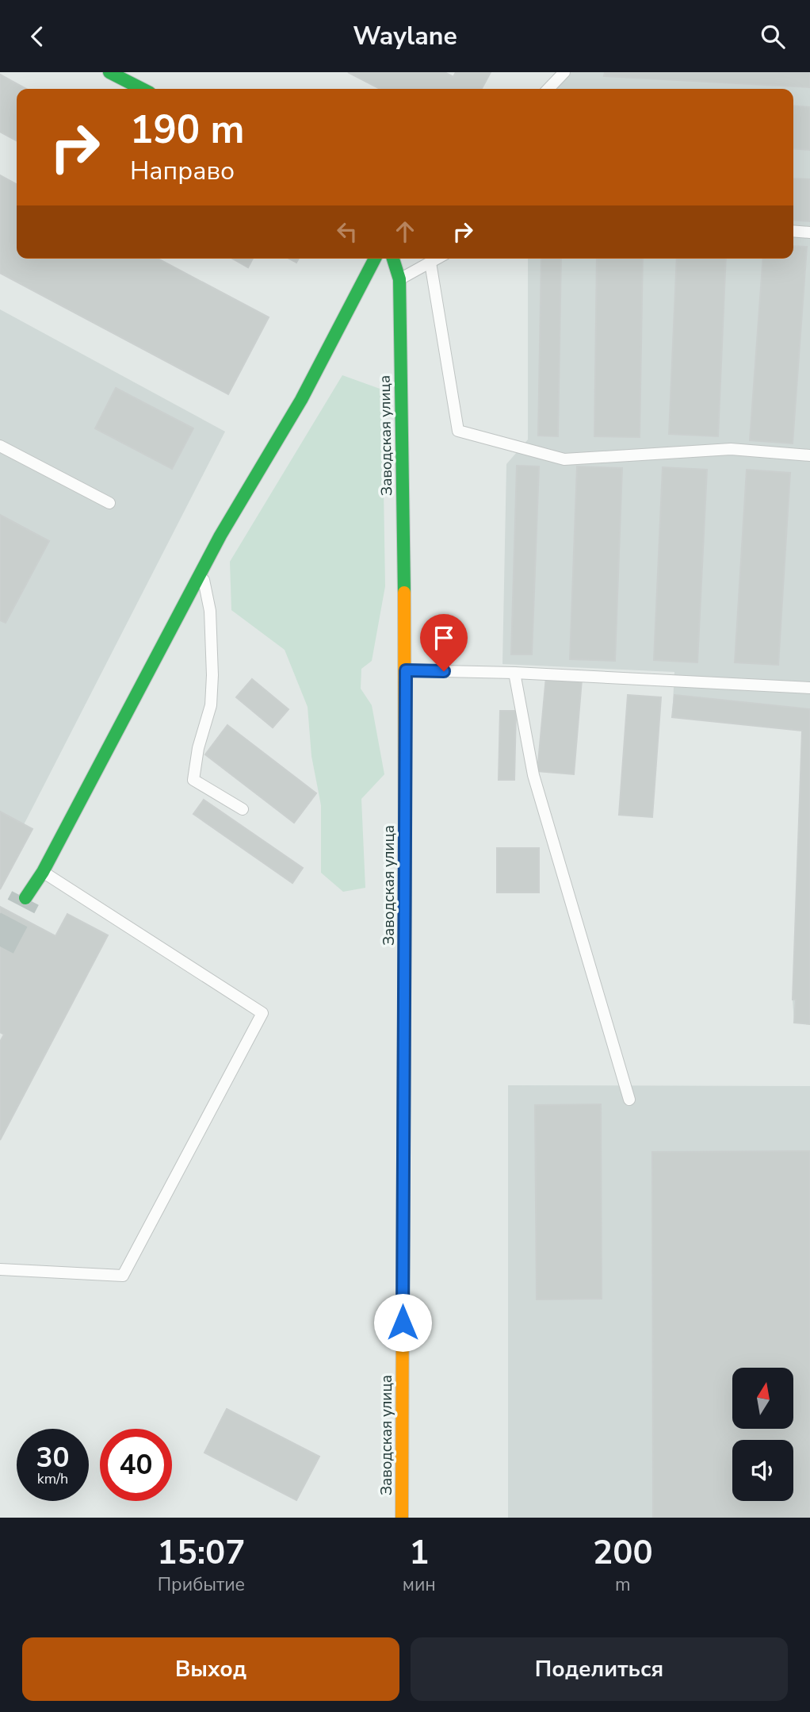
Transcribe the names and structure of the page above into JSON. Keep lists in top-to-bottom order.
{
  "streets": {
    "street": ["Заводская улица"]
  },
  "north": "top",
  "page": {
    "header": "Waylane",
    "turn": ["190 m", "Направо"],
    "speed": "30 km/h",
    "limit": "40",
    "eta": [
      "15:07",
      "Прибытие",
      "1",
      "мин",
      "200",
      "m"
    ],
    "buttons": ["Выход", "Поделиться"]
  }
}
